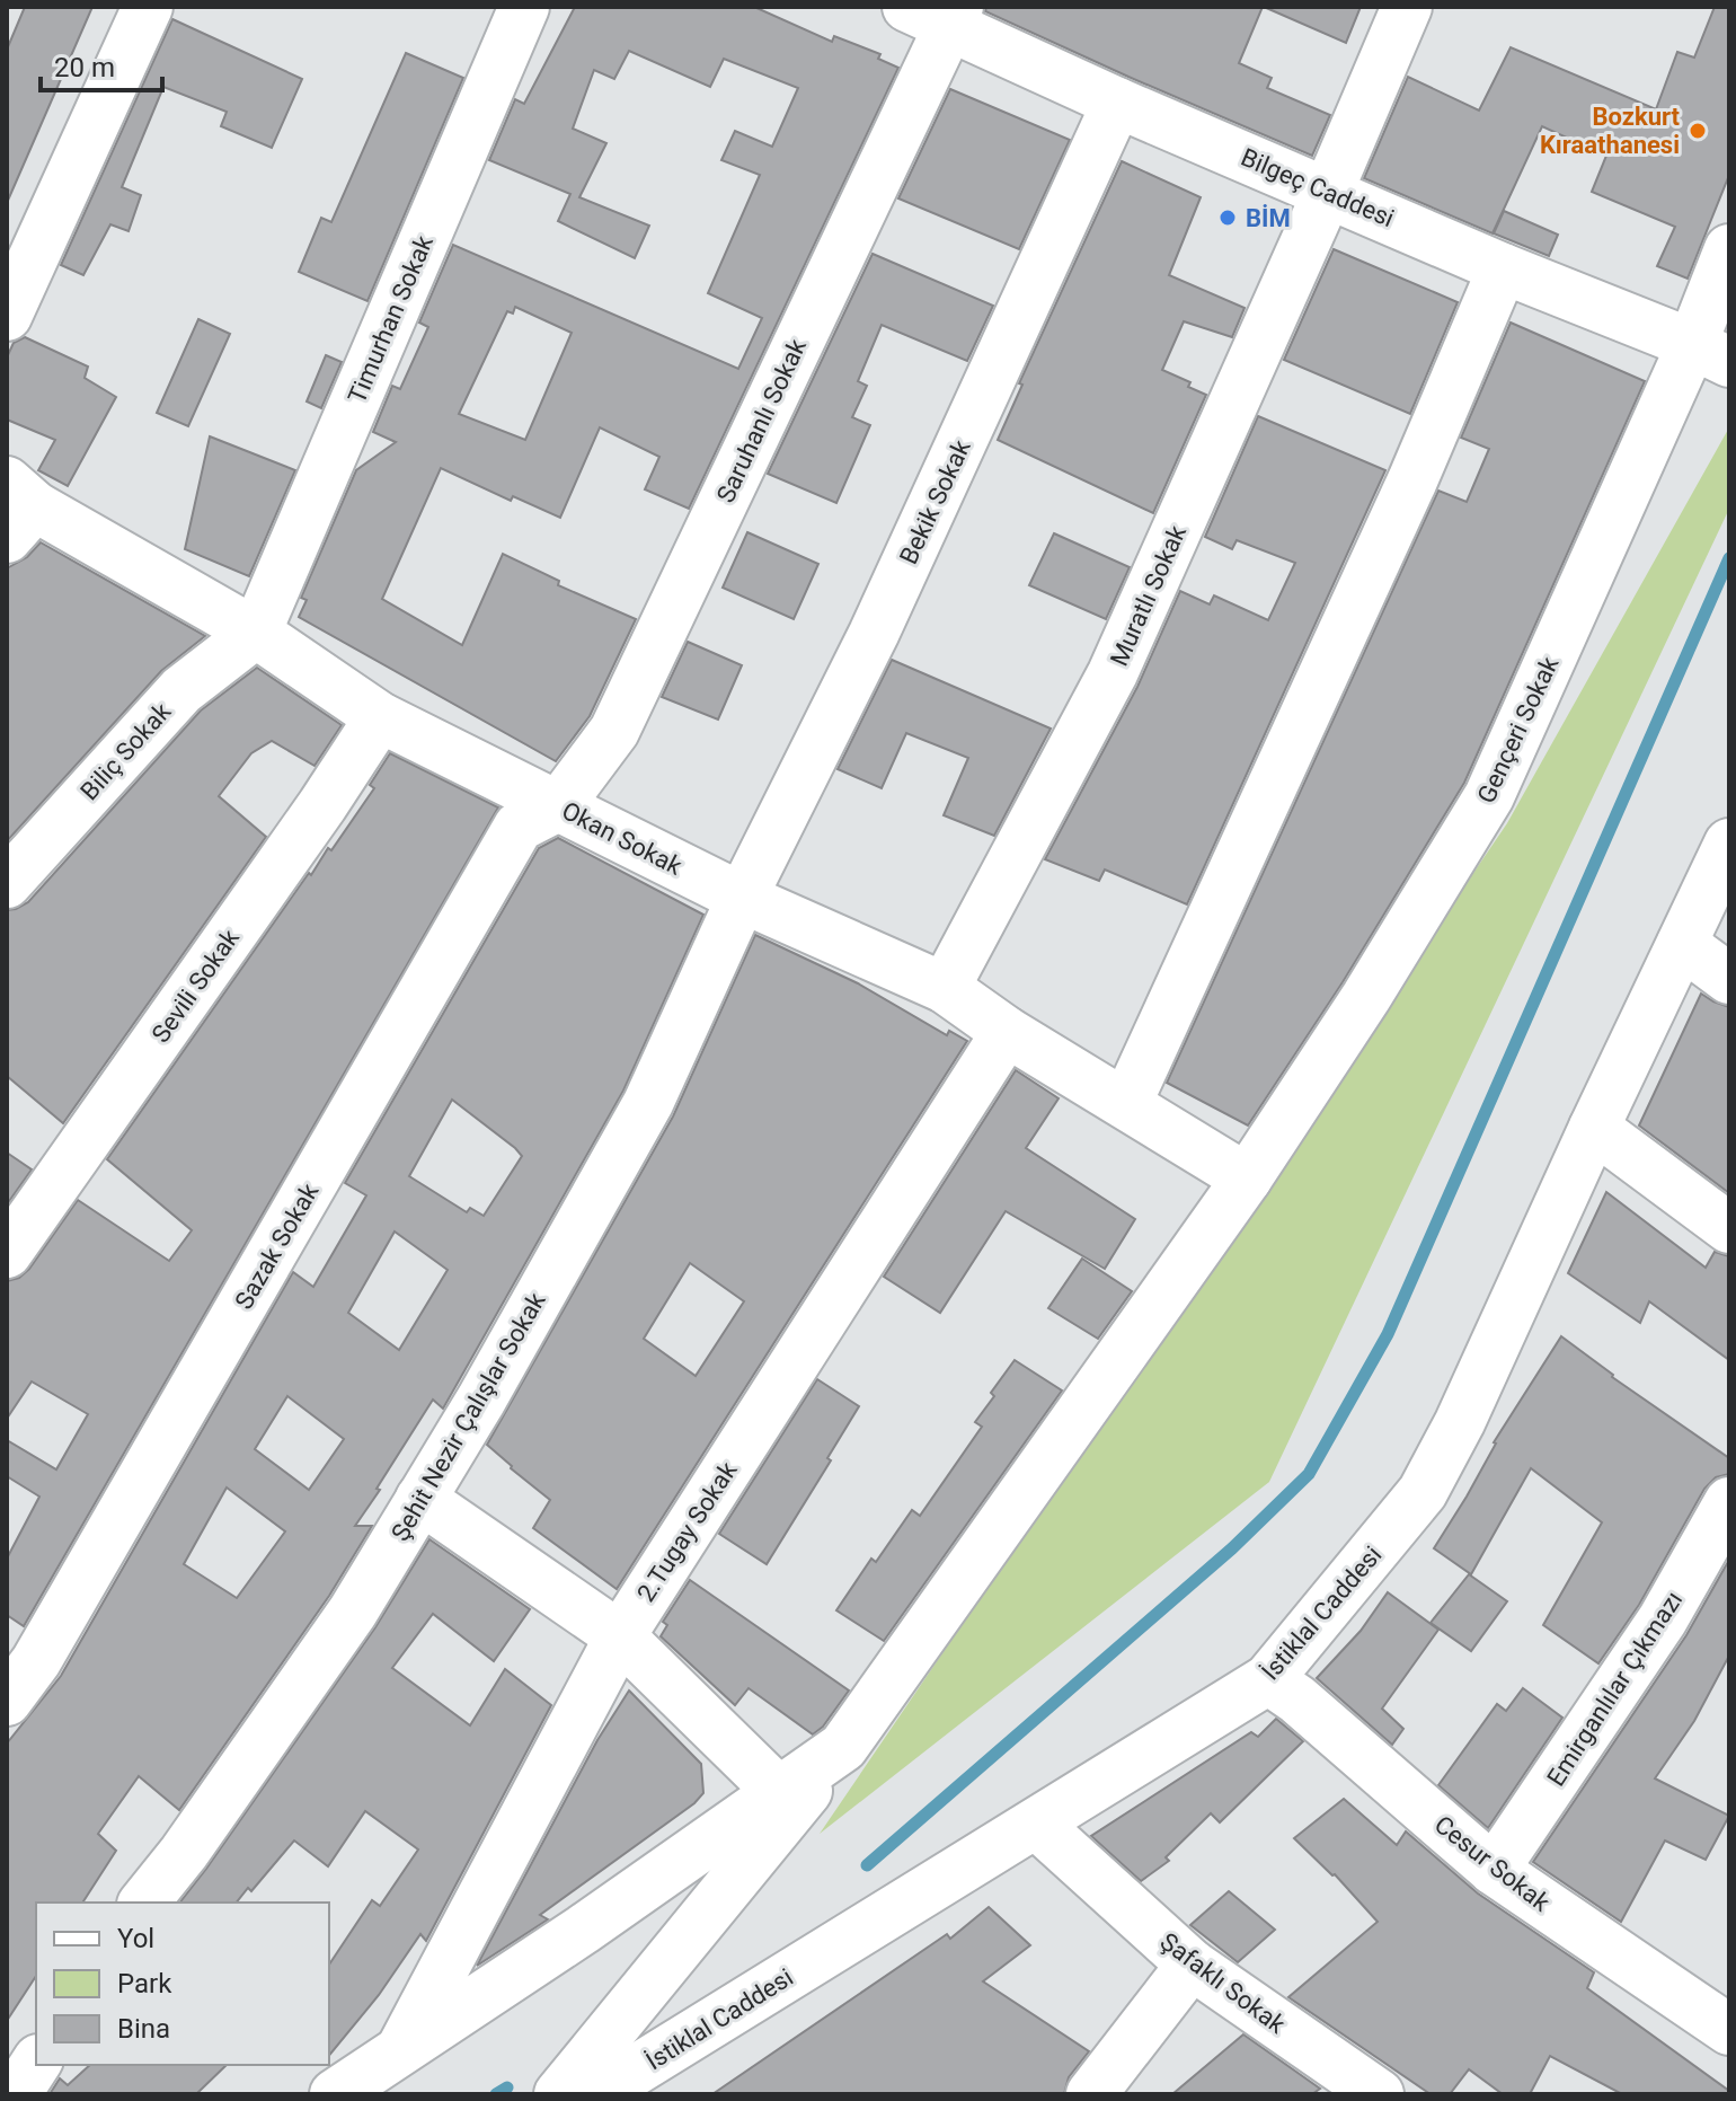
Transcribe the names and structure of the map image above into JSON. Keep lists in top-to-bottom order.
{
  "streets": {
    "street": [
      "Bilgeç Caddesi",
      "Timurhan Sokak",
      "Saruhanlı Sokak",
      "Bekik Sokak",
      "Muratlı Sokak",
      "Gençeri Sokak",
      "Biliç Sokak",
      "Okan Sokak",
      "Sevili Sokak",
      "Sazak Sokak",
      "Şehit Nezir Çalışlar Sokak",
      "2.Tugay Sokak",
      "İstiklal Caddesi",
      "Emirganlılar Çıkmazı",
      "Cesur Sokak",
      "Şafaklı Sokak"
    ]
  },
  "crossings": [
    ["Bilgeç Caddesi", "Saruhanlı Sokak"],
    ["Bilgeç Caddesi", "Bekik Sokak"],
    ["Bilgeç Caddesi", "Muratlı Sokak"],
    ["Bilgeç Caddesi", "Gençeri Sokak"],
    ["Timurhan Sokak", "Biliç Sokak"],
    ["Timurhan Sokak", "Okan Sokak"],
    ["Saruhanlı Sokak", "Okan Sokak"],
    ["Saruhanlı Sokak", "Sazak Sokak"],
    ["Bekik Sokak", "Okan Sokak"],
    ["Bekik Sokak", "Şehit Nezir Çalışlar Sokak"],
    ["Muratlı Sokak", "Okan Sokak"],
    ["Gençeri Sokak", "Okan Sokak"],
    ["Biliç Sokak", "Okan Sokak"],
    ["Okan Sokak", "Sevili Sokak"],
    ["Okan Sokak", "Sazak Sokak"],
    ["Okan Sokak", "Şehit Nezir Çalışlar Sokak"],
    ["Okan Sokak", "2.Tugay Sokak"],
    ["İstiklal Caddesi", "Cesur Sokak"],
    ["İstiklal Caddesi", "Şafaklı Sokak"],
    ["Emirganlılar Çıkmazı", "Cesur Sokak"]
  ],
  "places": ["Bozkurt Kıraathanesi", "BİM"],
  "legend": ["Yol", "Park", "Bina"],
  "scale_bar": "20 m"
}
